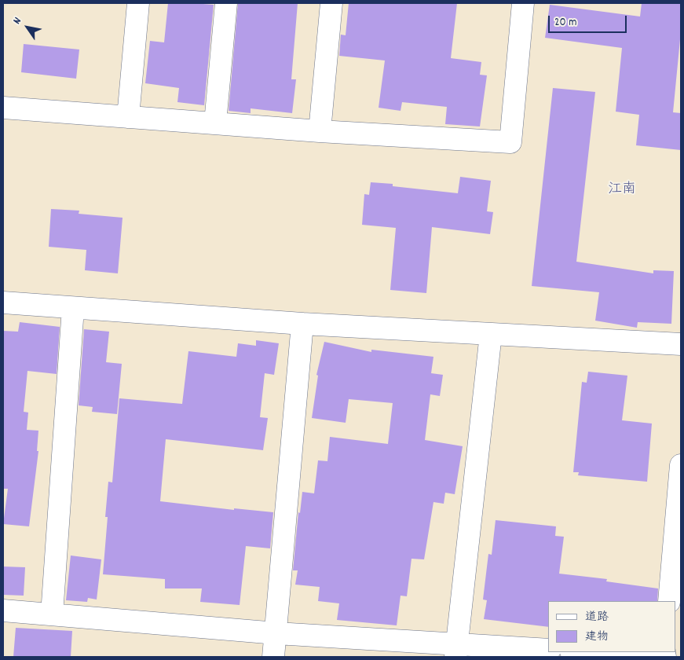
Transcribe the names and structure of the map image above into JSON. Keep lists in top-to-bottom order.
{
  "districts": ["江南"],
  "legend": ["道路", "建物"],
  "scale_bar": "20 m",
  "north": "top left"
}
